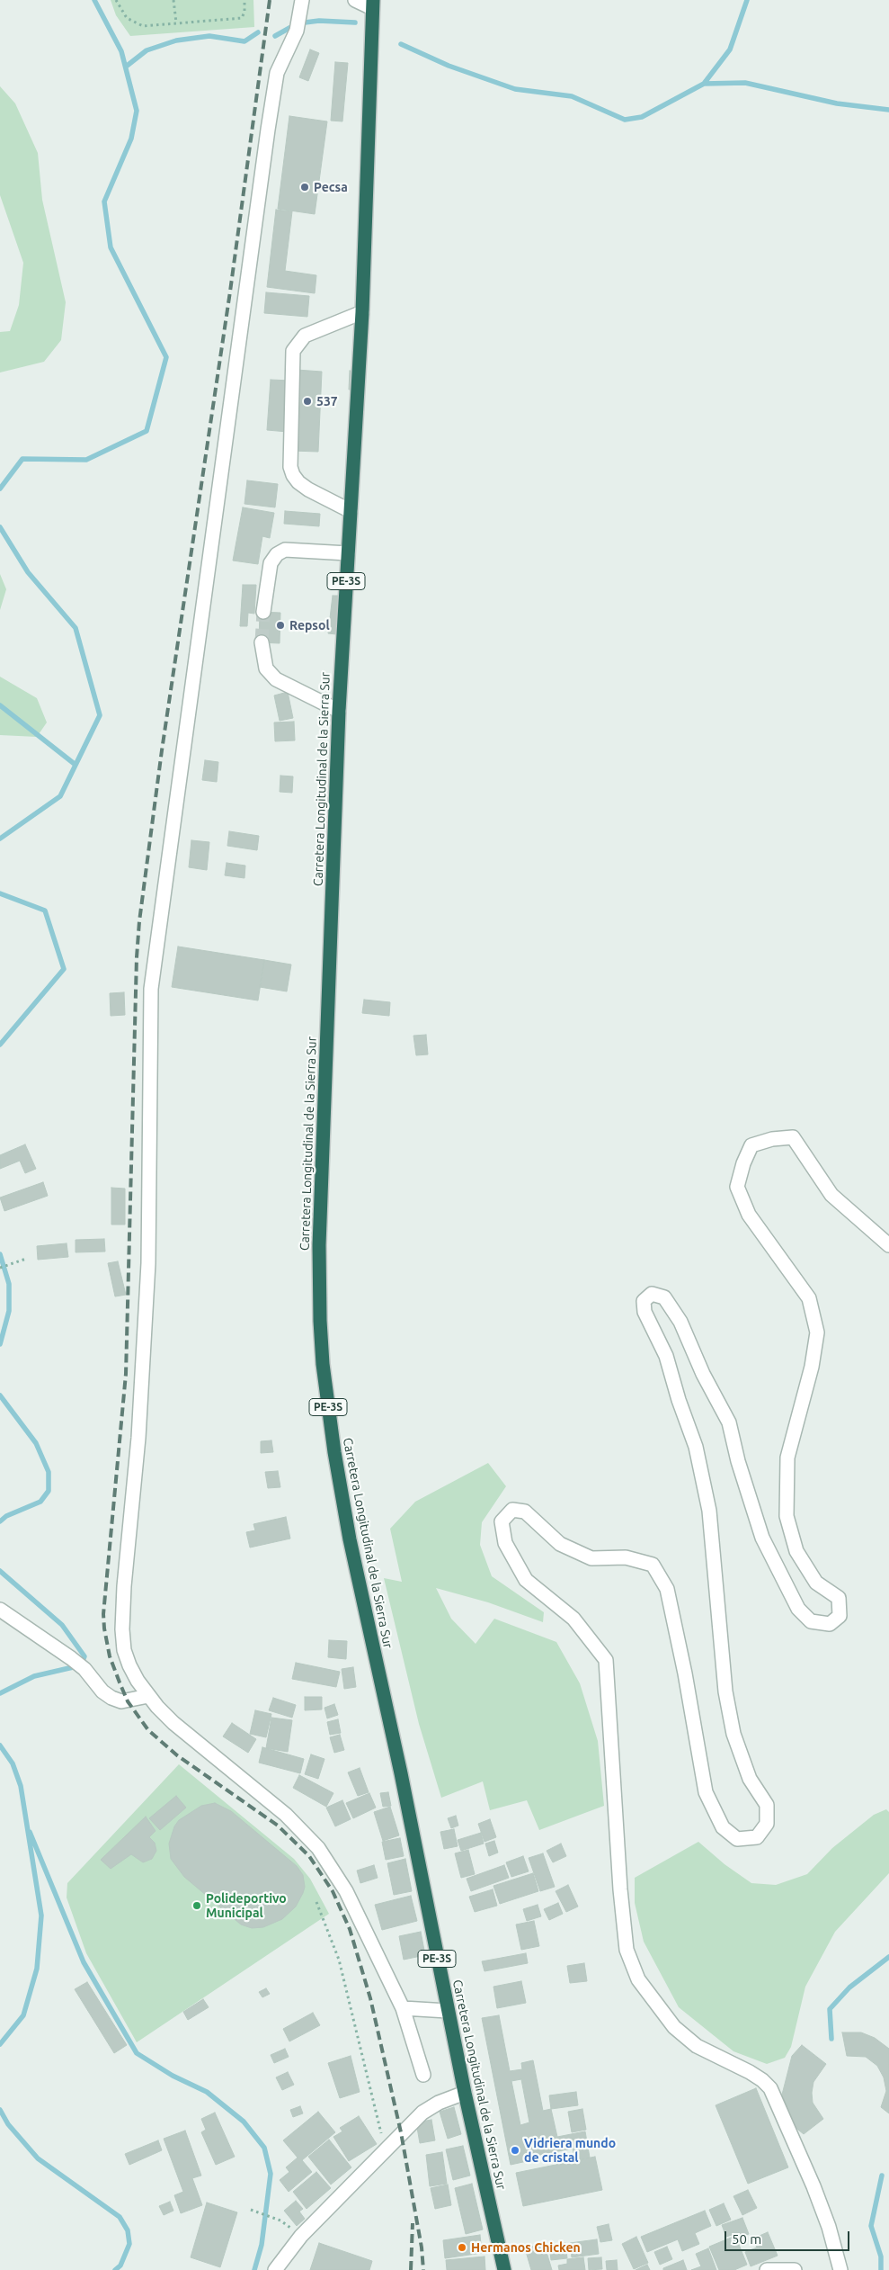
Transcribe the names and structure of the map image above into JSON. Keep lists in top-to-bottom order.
{
  "streets": {
    "highway": ["PE-3S", "Carretera Longitudinal de la Sierra Sur"]
  },
  "places": [
    "Pecsa",
    "537",
    "Repsol",
    "Polideportivo Municipal",
    "Vidriera mundo de cristal",
    "Hermanos Chicken"
  ],
  "scale_bar": "50 m"
}
